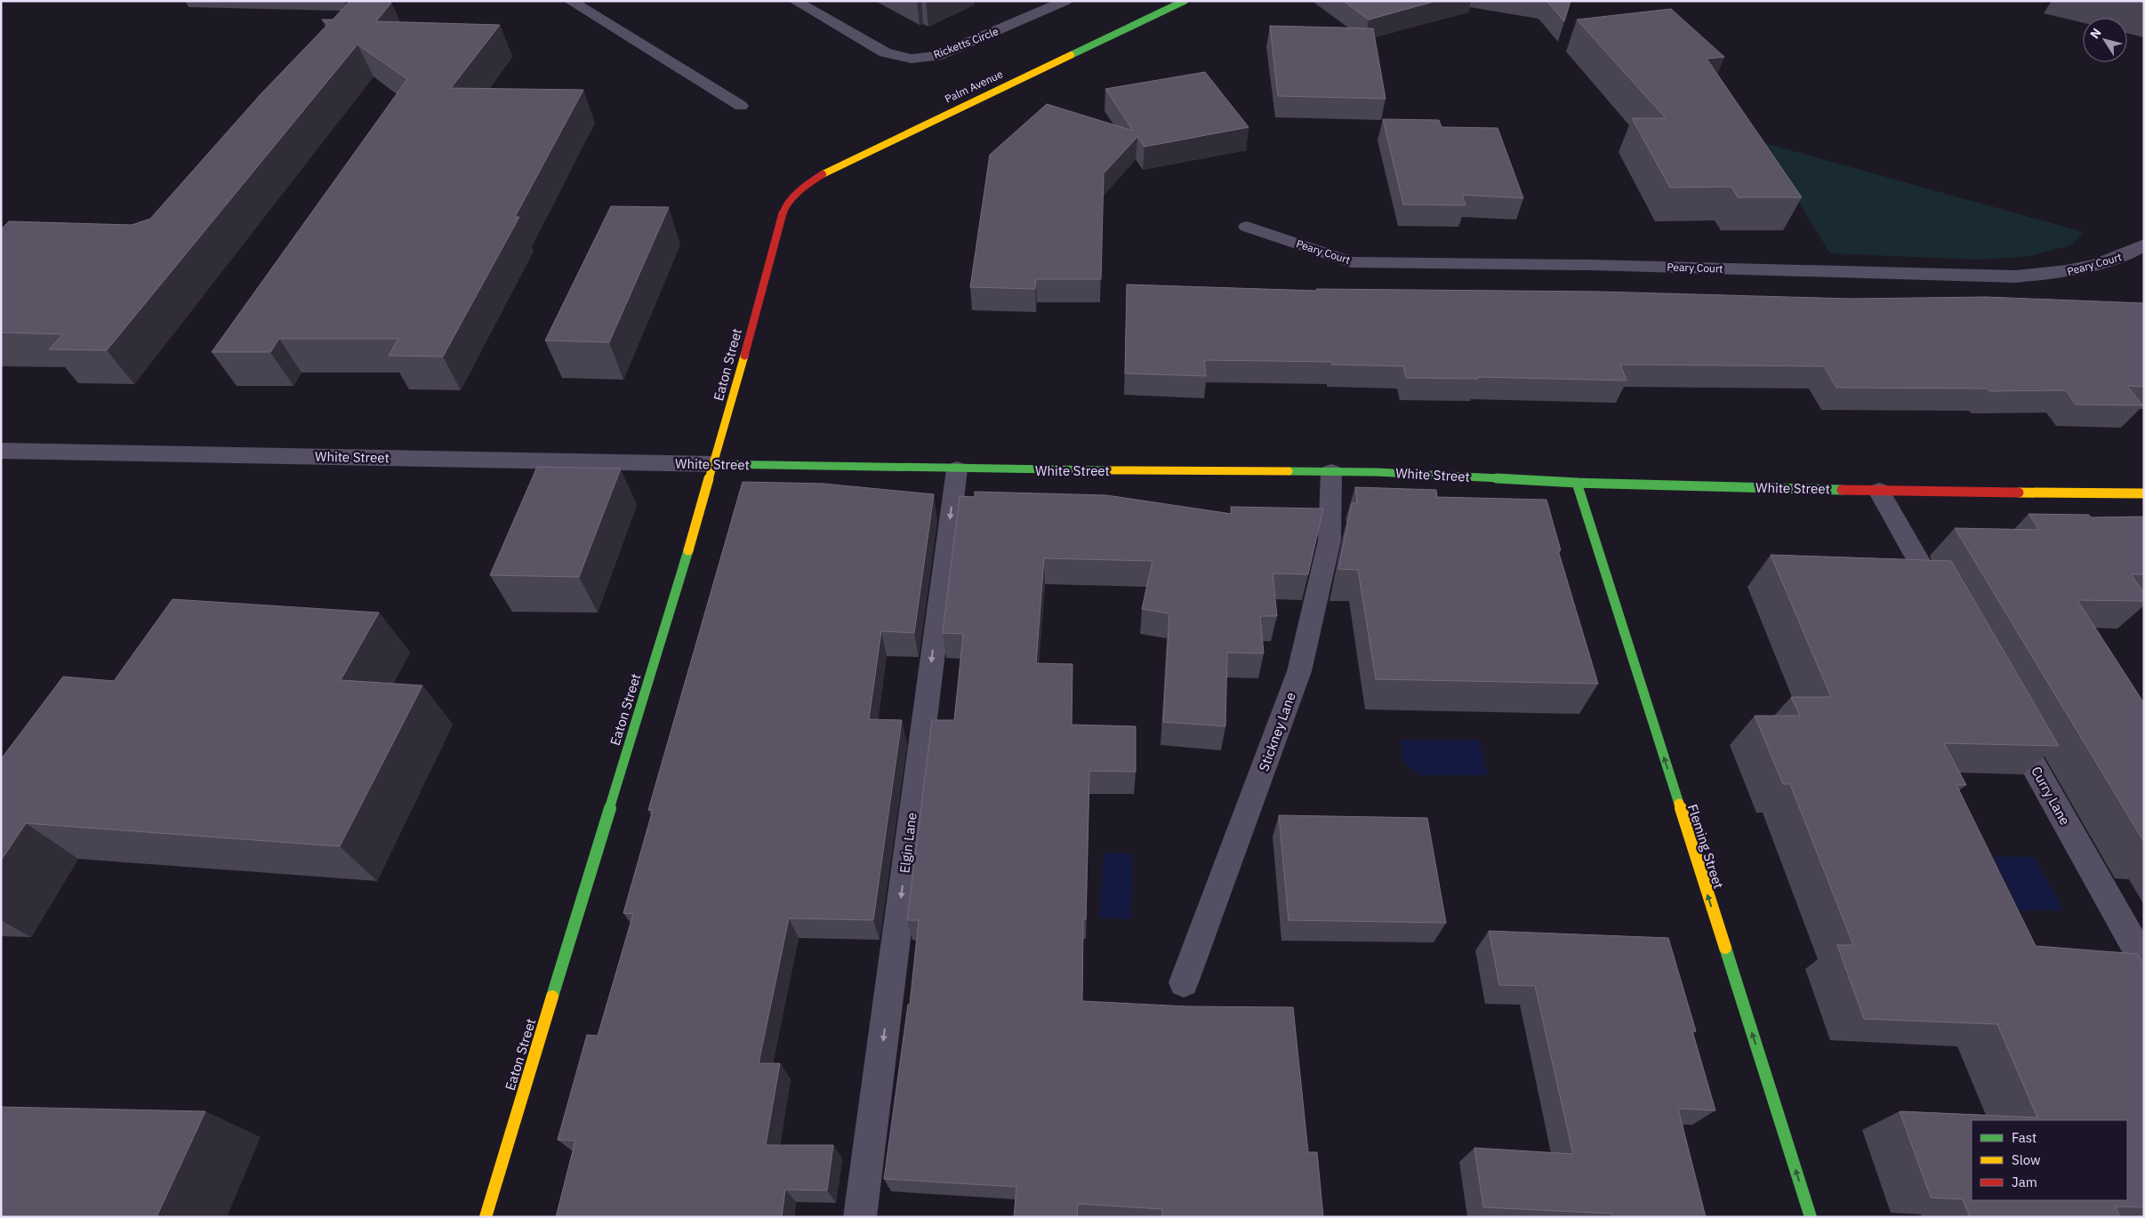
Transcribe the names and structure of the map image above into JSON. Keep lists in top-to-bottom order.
{
  "streets": {
    "street": [
      "Ricketts Circle",
      "Palm Avenue",
      "Peary Court",
      "Eaton Street",
      "White Street",
      "Stickney Lane",
      "Curry Lane",
      "Elgin Lane",
      "Fleming Street"
    ]
  },
  "crossings": [
    ["Palm Avenue", "Eaton Street"],
    ["Eaton Street", "White Street"],
    ["White Street", "Stickney Lane"],
    ["White Street", "Elgin Lane"],
    ["White Street", "Fleming Street"]
  ],
  "one_way": ["Elgin Lane", "Fleming Street"],
  "legend": ["Fast", "Slow", "Jam"],
  "north": "top left"
}
